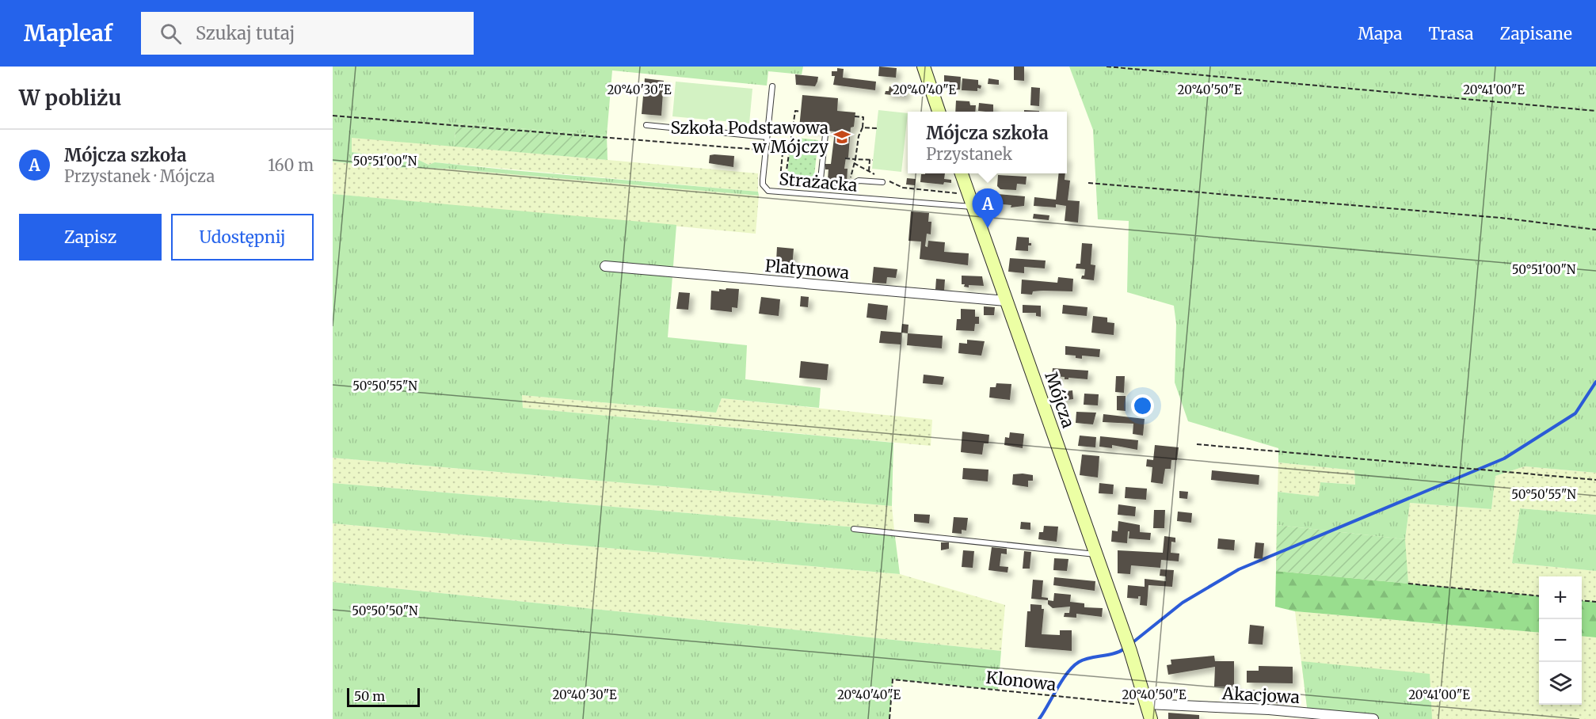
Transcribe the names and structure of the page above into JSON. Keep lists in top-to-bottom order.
{
  "streets": {
    "street": ["Platynowa", "Mójcza", "Akacjowa"],
    "lane": ["Strażacka"],
    "path": ["Klonowa"]
  },
  "crossings": [
    ["Strażacka", "Mójcza"],
    ["Platynowa", "Mójcza"],
    ["Mójcza", "Klonowa"],
    ["Mójcza", "Akacjowa"],
    ["Klonowa", "Akacjowa"]
  ],
  "places": {
    "school or university": ["Szkoła Podstawowa w Mójczy"]
  },
  "scale_bar": "50 m",
  "page": {
    "header": "Mapleaf",
    "search": "Szukaj tutaj",
    "nav": ["Mapa", "Trasa", "Zapisane"],
    "heading": "W pobliżu",
    "popup": ["Mójcza szkoła", "Przystanek"],
    "list": [
      {
        "mark": "A",
        "name": "Mójcza szkoła",
        "note": "Przystanek · Mójcza",
        "value": "160 m"
      }
    ],
    "pins": "A",
    "buttons": ["Zapisz", "Udostępnij"],
    "map_buttons": ["+", "−"],
    "scale": "50 m"
  },
  "coordinates": [
    "20°40'30\"E",
    "20°40'40\"E",
    "20°40'50\"E",
    "20°41'00\"E",
    "50°51'00\"N",
    "50°50'55\"N",
    "50°50'50\"N"
  ]
}
